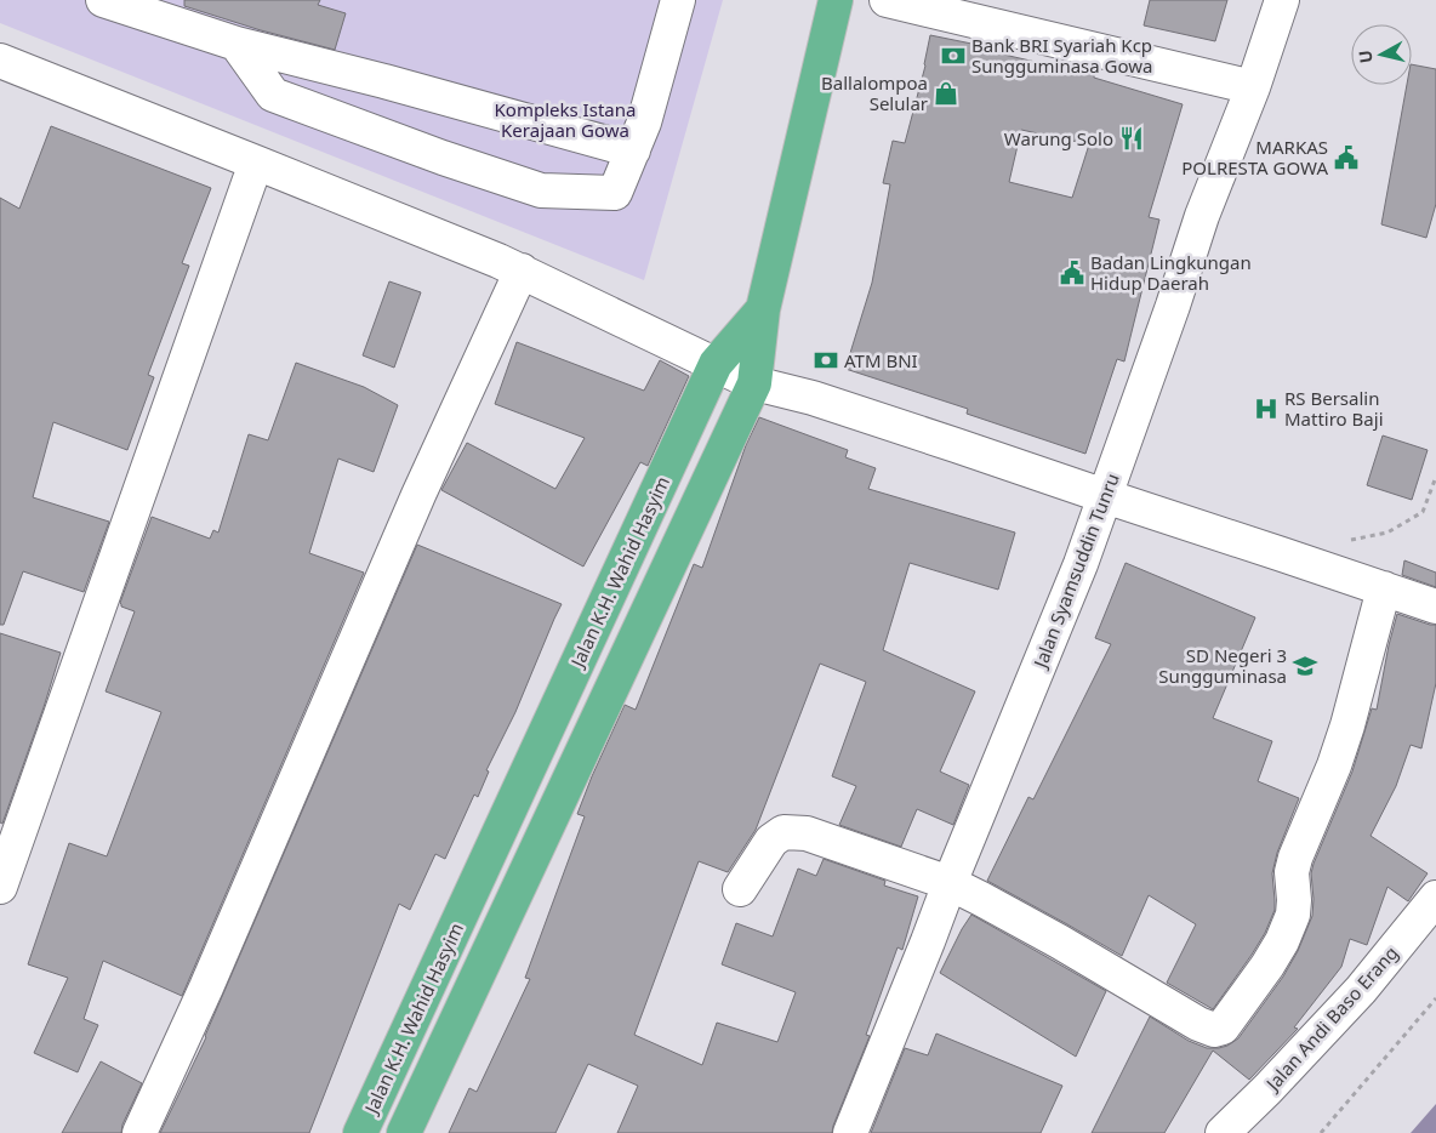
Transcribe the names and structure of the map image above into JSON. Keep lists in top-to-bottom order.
{
  "streets": {
    "highway": ["Jalan K.H. Wahid Hasyim"],
    "street": ["Jalan Syamsuddin Tunru", "Jalan Andi Baso Erang"]
  },
  "parks": ["Kompleks Istana Kerajaan Gowa"],
  "places": {
    "bank": ["Bank BRI Syariah Kcp Sungguminasa Gowa", "ATM BNI"],
    "shop": ["Ballalompoa Selular"],
    "restaurant": ["Warung Solo"],
    "public building": ["MARKAS POLRESTA GOWA", "Badan Lingkungan Hidup Daerah"],
    "hospital": ["RS Bersalin Mattiro Baji"],
    "school or university": ["SD Negeri 3 Sungguminasa"]
  },
  "north": "left"
}
